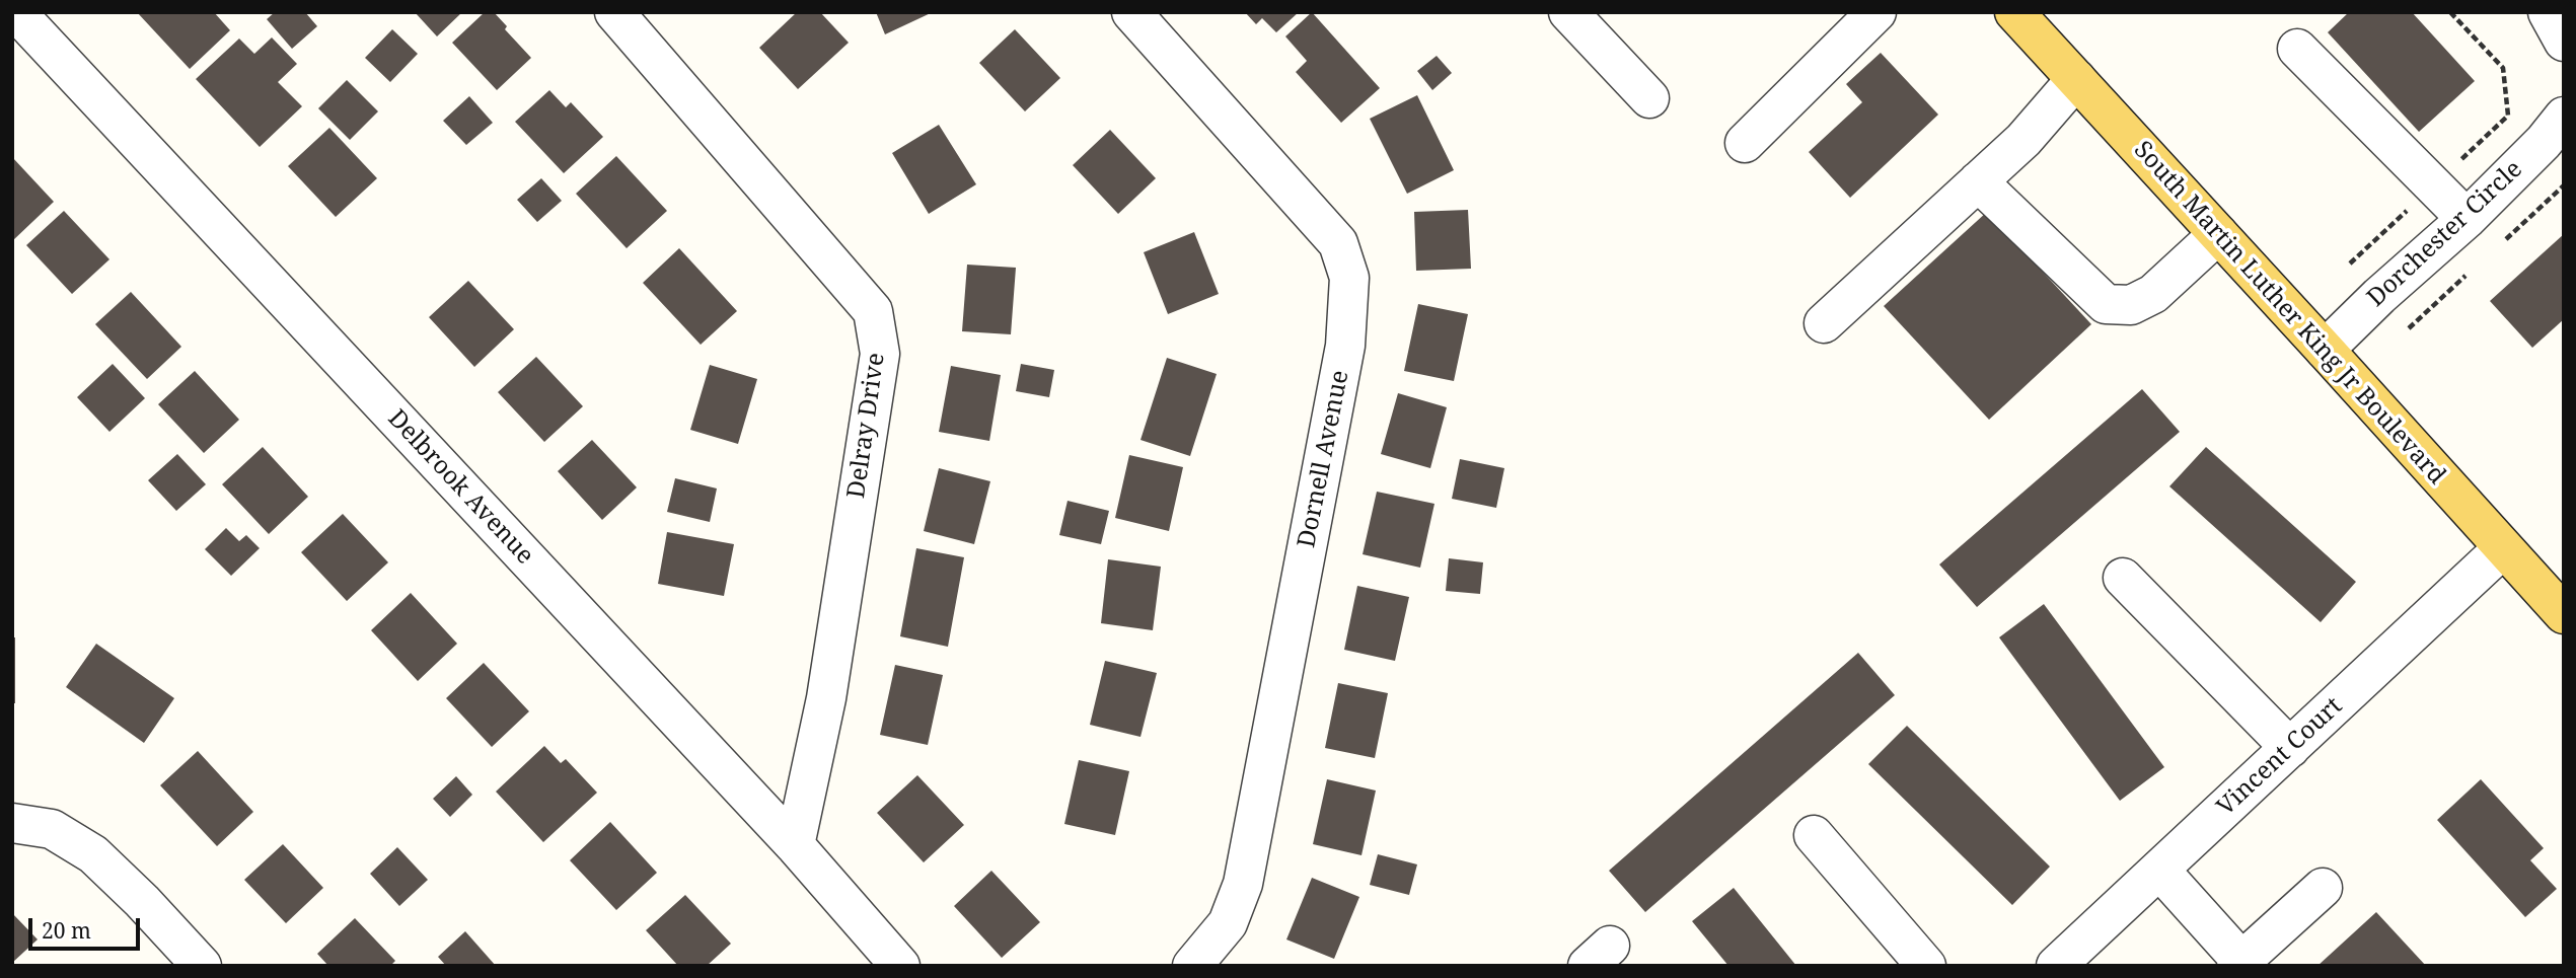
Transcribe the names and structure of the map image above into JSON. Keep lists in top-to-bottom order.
{
  "streets": {
    "main road": ["South Martin Luther King Jr Boulevard"],
    "street": [
      "Dorchester Circle",
      "Delray Drive",
      "Dornell Avenue",
      "Delbrook Avenue",
      "Vincent Court"
    ]
  },
  "crossings": [
    ["Dorchester Circle", "South Martin Luther King Jr Boulevard"],
    ["South Martin Luther King Jr Boulevard", "Vincent Court"],
    ["Delray Drive", "Delbrook Avenue"]
  ],
  "scale_bar": "20 m"
}
